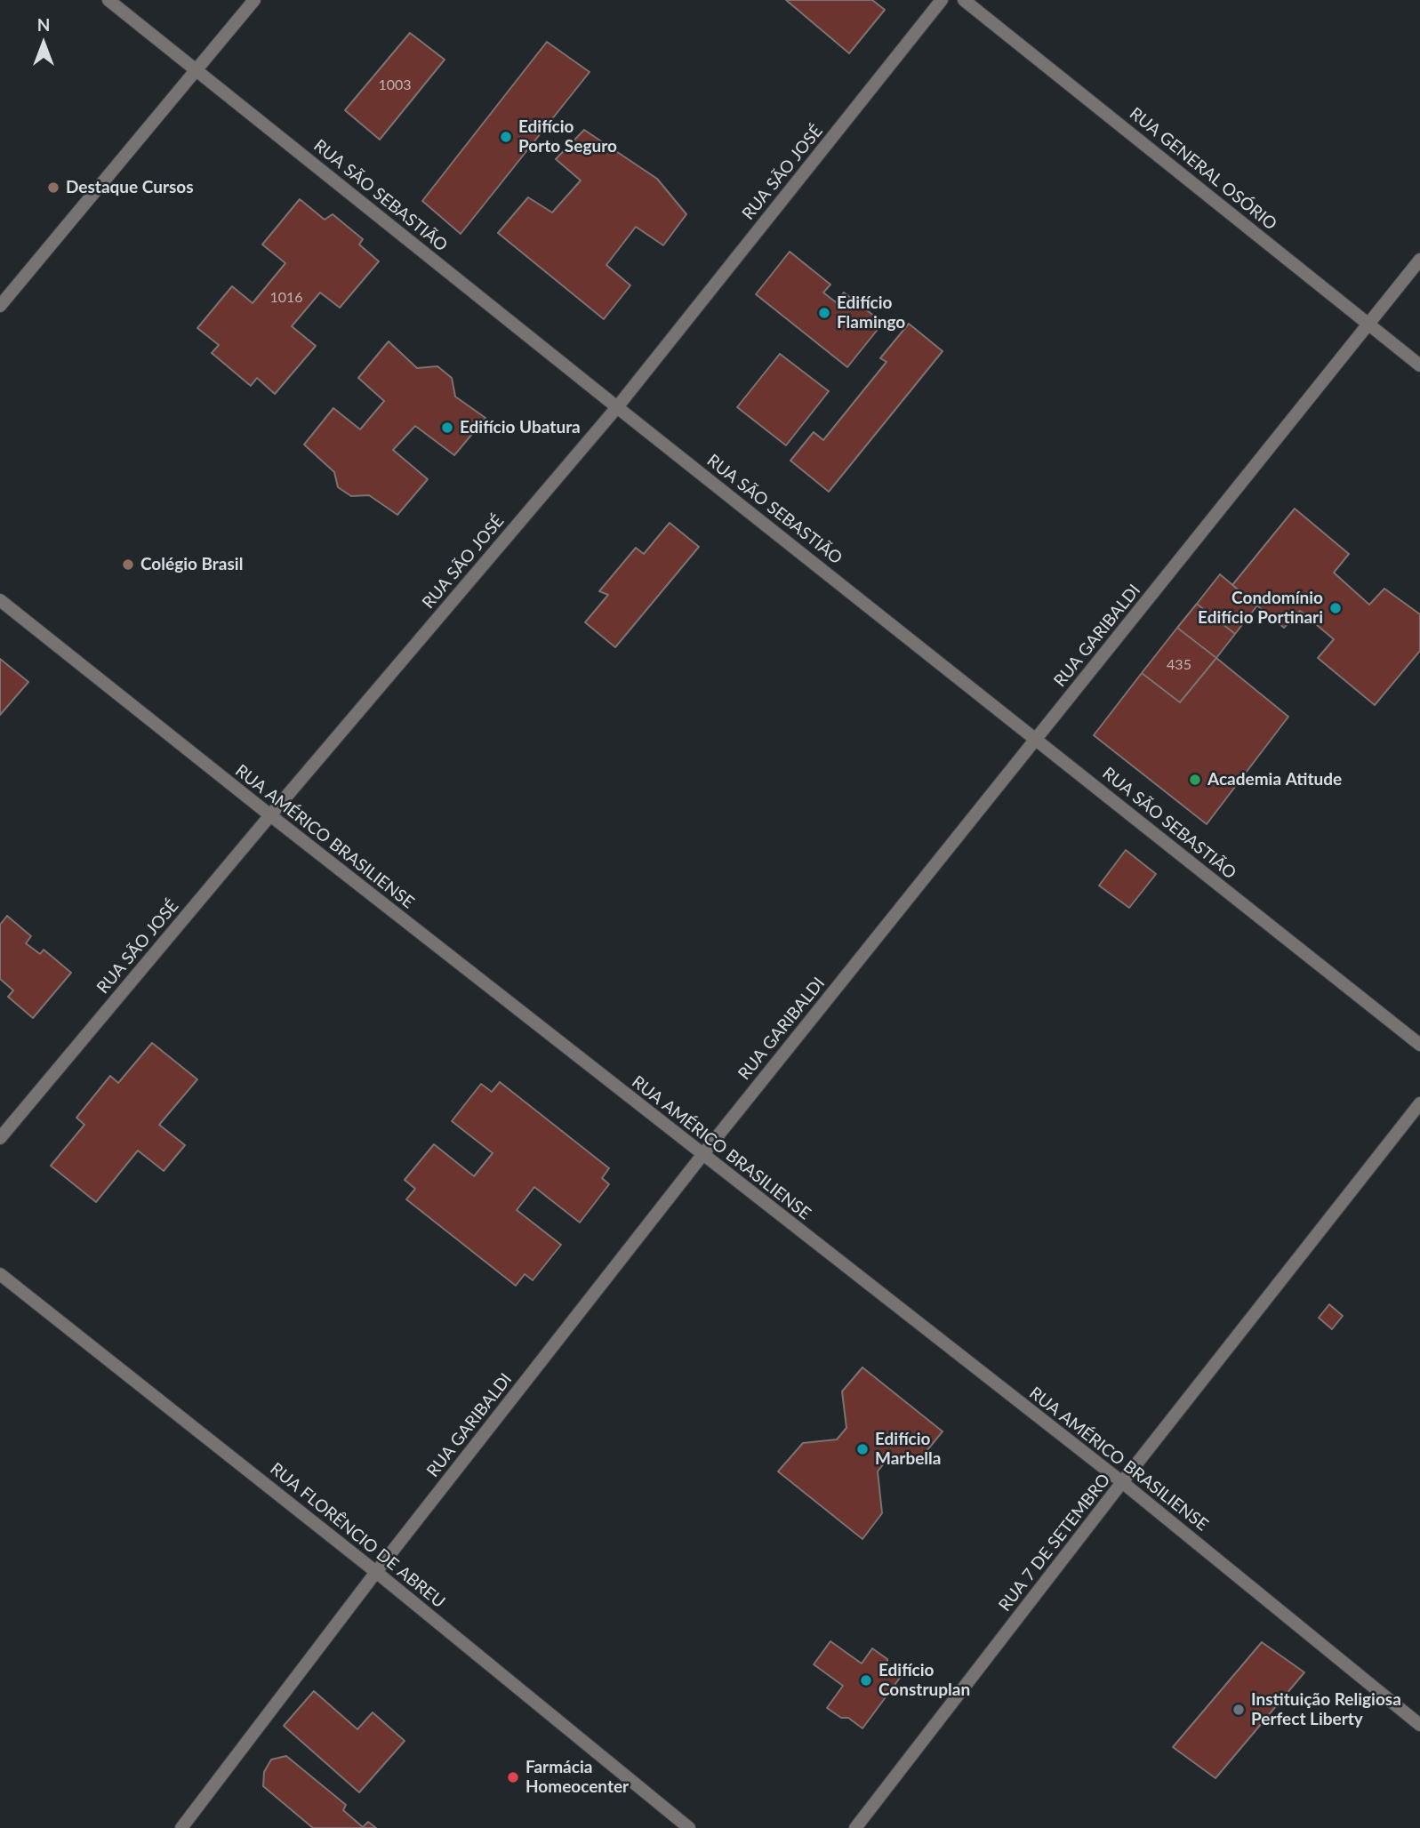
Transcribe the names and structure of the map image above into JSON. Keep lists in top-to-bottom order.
{
  "streets": {
    "street": [
      "RUA GENERAL OSÓRIO",
      "RUA SÃO JOSÉ",
      "RUA SÃO SEBASTIÃO",
      "RUA GARIBALDI",
      "RUA AMÉRICO BRASILIENSE",
      "RUA FLORÊNCIO DE ABREU",
      "RUA 7 DE SETEMBRO"
    ]
  },
  "crossings": [
    ["RUA GENERAL OSÓRIO", "RUA GARIBALDI"],
    ["RUA SÃO JOSÉ", "RUA SÃO SEBASTIÃO"],
    ["RUA SÃO JOSÉ", "RUA AMÉRICO BRASILIENSE"],
    ["RUA SÃO SEBASTIÃO", "RUA GARIBALDI"],
    ["RUA GARIBALDI", "RUA AMÉRICO BRASILIENSE"],
    ["RUA GARIBALDI", "RUA FLORÊNCIO DE ABREU"],
    ["RUA AMÉRICO BRASILIENSE", "RUA 7 DE SETEMBRO"]
  ],
  "places": [
    "Edifício Porto Seguro",
    "Destaque Cursos",
    "Edifício Flamingo",
    "Edifício Ubatura",
    "Colégio Brasil",
    "Condomínio Edifício Portinari",
    "Academia Atitude",
    "Edifício Marbella",
    "Edifício Construplan",
    "Instituição Religiosa Perfect Liberty",
    "Farmácia Homeocenter"
  ],
  "house_numbers": ["1003", "1016", "435"],
  "north": "top"
}
